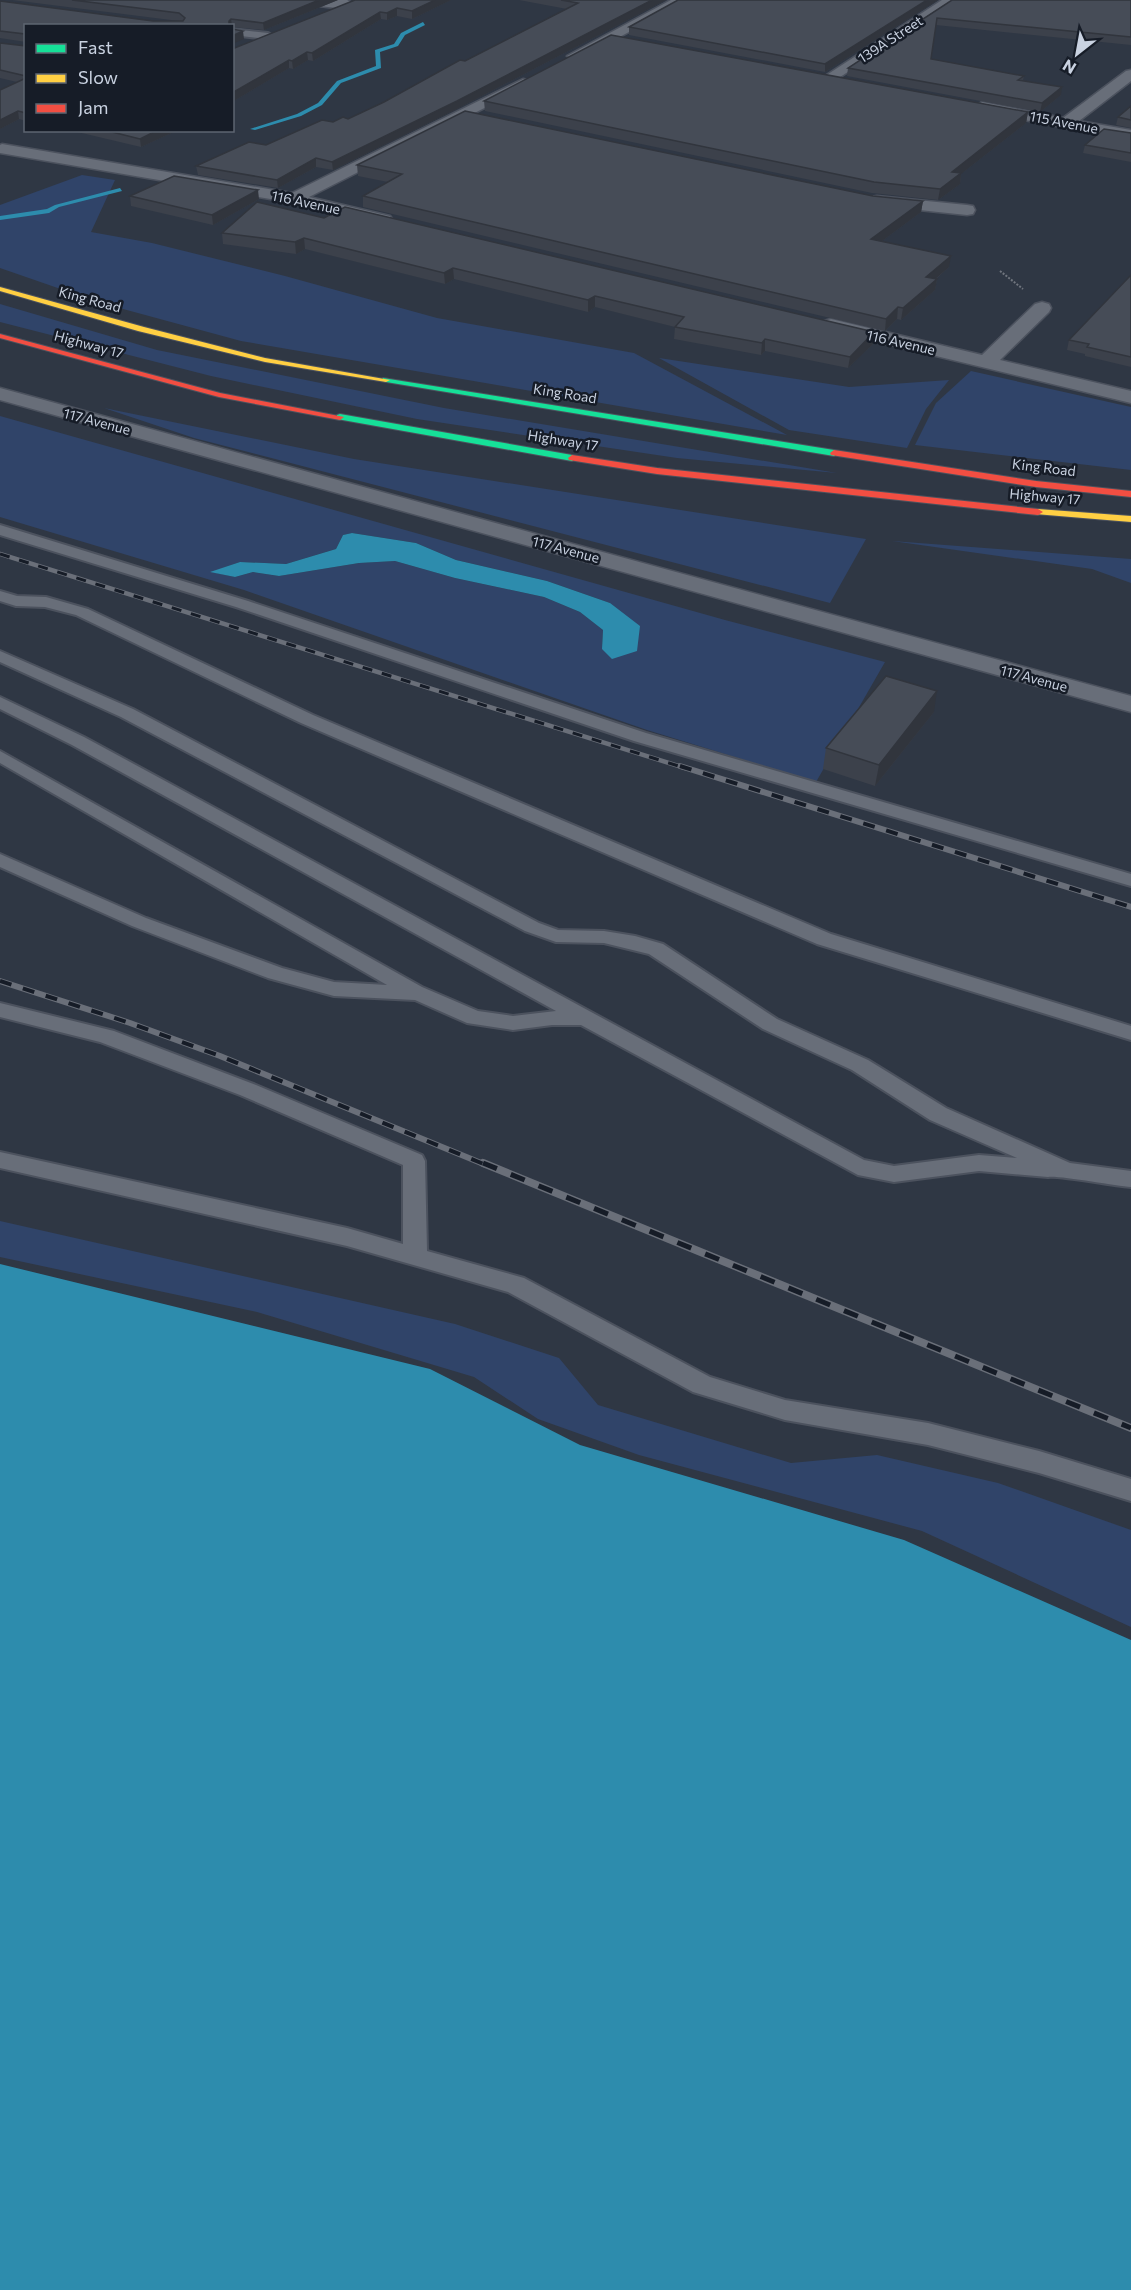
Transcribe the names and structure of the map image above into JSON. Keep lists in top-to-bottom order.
{
  "streets": {
    "main road": ["King Road", "Highway 17"],
    "street": [
      "139A Street",
      "115 Avenue",
      "116 Avenue",
      "117 Avenue"
    ]
  },
  "legend": ["Fast", "Slow", "Jam"],
  "north": "bottom left"
}
